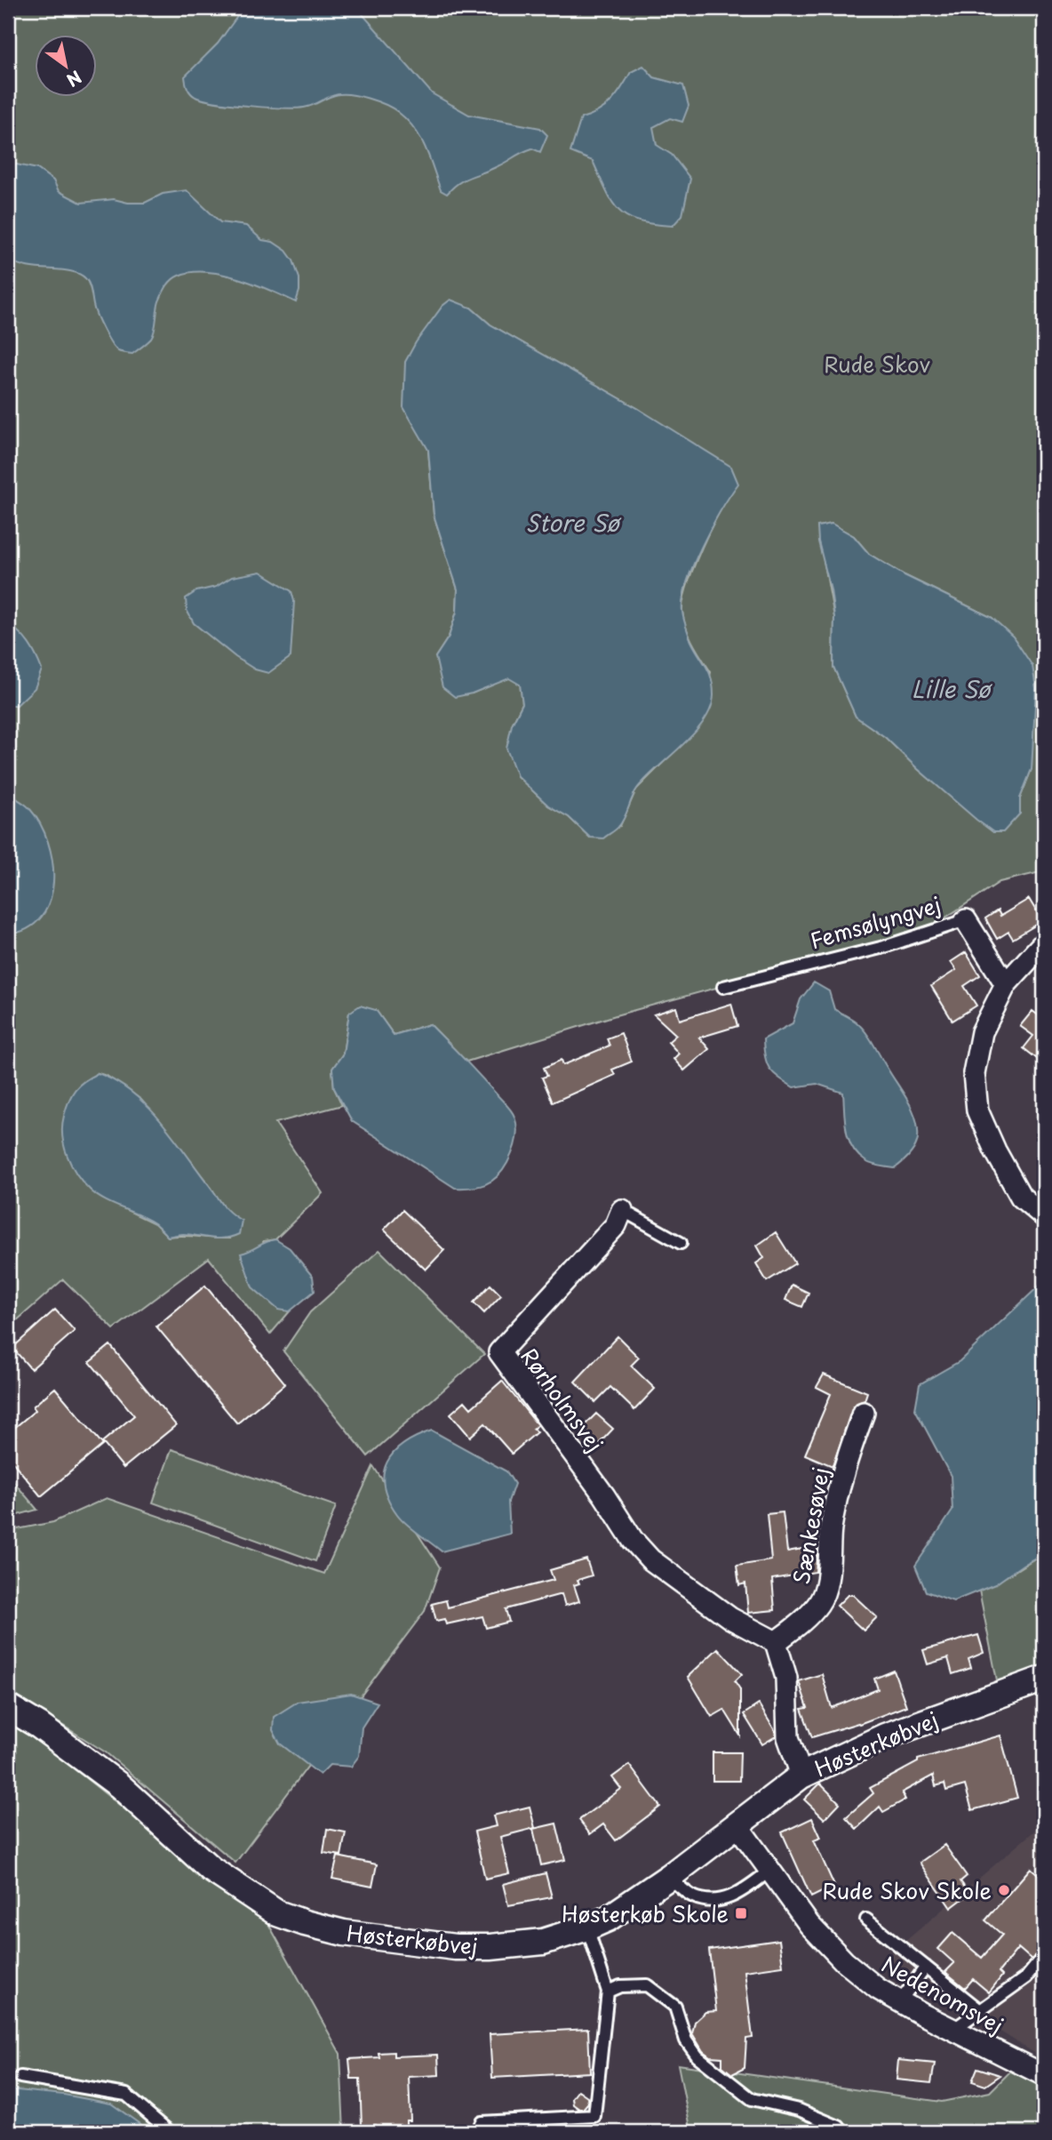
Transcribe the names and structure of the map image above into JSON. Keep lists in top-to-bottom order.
{
  "streets": {
    "street": [
      "Femsølyngvej",
      "Rørholmsvej",
      "Sænkesøvej",
      "Høsterkøbvej",
      "Nedenomsvej"
    ]
  },
  "crossings": [
    ["Rørholmsvej", "Sænkesøvej"],
    ["Høsterkøbvej", "Nedenomsvej"]
  ],
  "water": ["Store Sø", "Lille Sø"],
  "parks": ["Rude Skov"],
  "places": {
    "other": ["Rude Skov Skole"],
    "transit": ["Høsterkøb Skole"]
  },
  "north": "bottom right"
}
